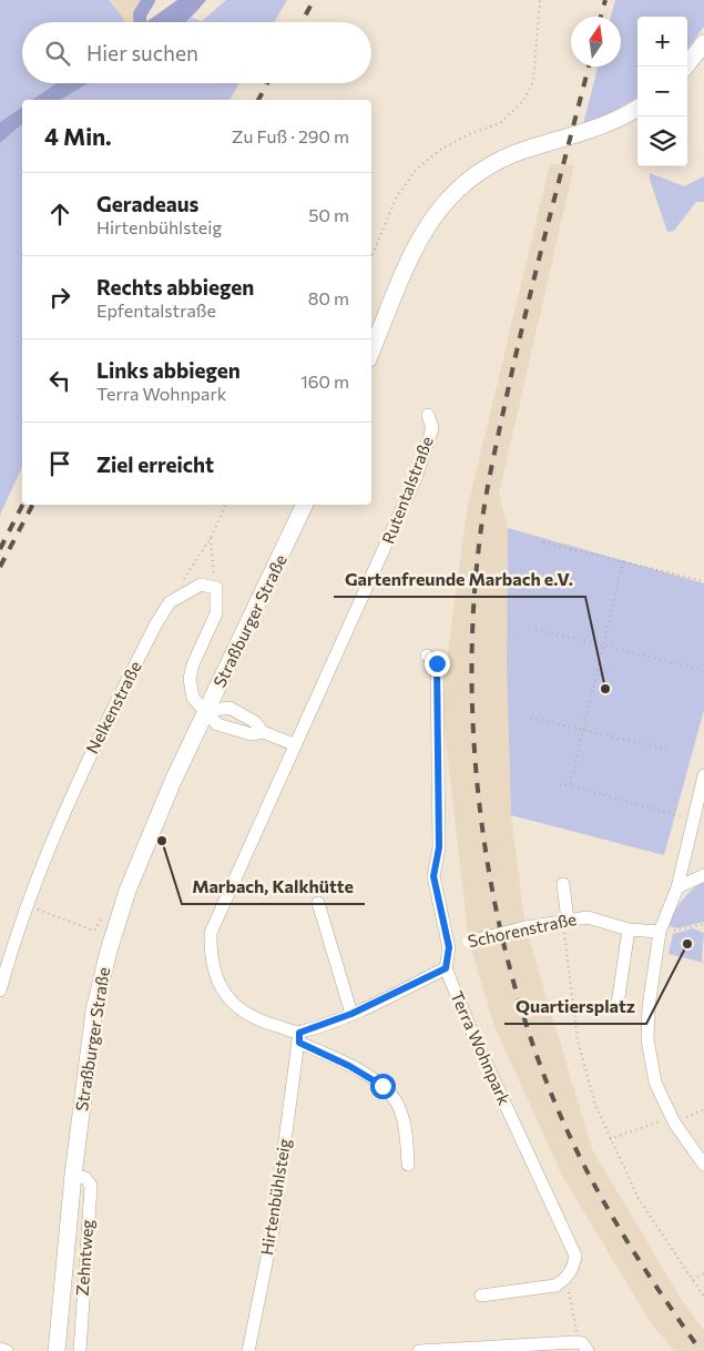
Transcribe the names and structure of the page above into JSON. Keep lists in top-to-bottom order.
{
  "streets": {
    "main road": ["Straßburger Straße"],
    "street": [
      "Rutentalstraße",
      "Nelkenstraße",
      "Schorenstraße",
      "Terra Wohnpark",
      "Hirtenbühlsteig",
      "Zehntweg"
    ]
  },
  "crossings": [
    ["Rutentalstraße", "Hirtenbühlsteig"],
    ["Straßburger Straße", "Zehntweg"]
  ],
  "places": ["Gartenfreunde Marbach e.V.", "Marbach, Kalkhütte", "Quartiersplatz"],
  "north": "top",
  "page": {
    "map_buttons": ["+", "−"],
    "search": "Hier suchen",
    "heading": ["4 Min.", "Zu Fuß · 290 m"],
    "list": [
      ["Geradeaus", "Hirtenbühlsteig", "50 m"],
      ["Rechts abbiegen", "Epfentalstraße", "80 m"],
      ["Links abbiegen", "Terra Wohnpark", "160 m"],
      "Ziel erreicht"
    ]
  }
}
